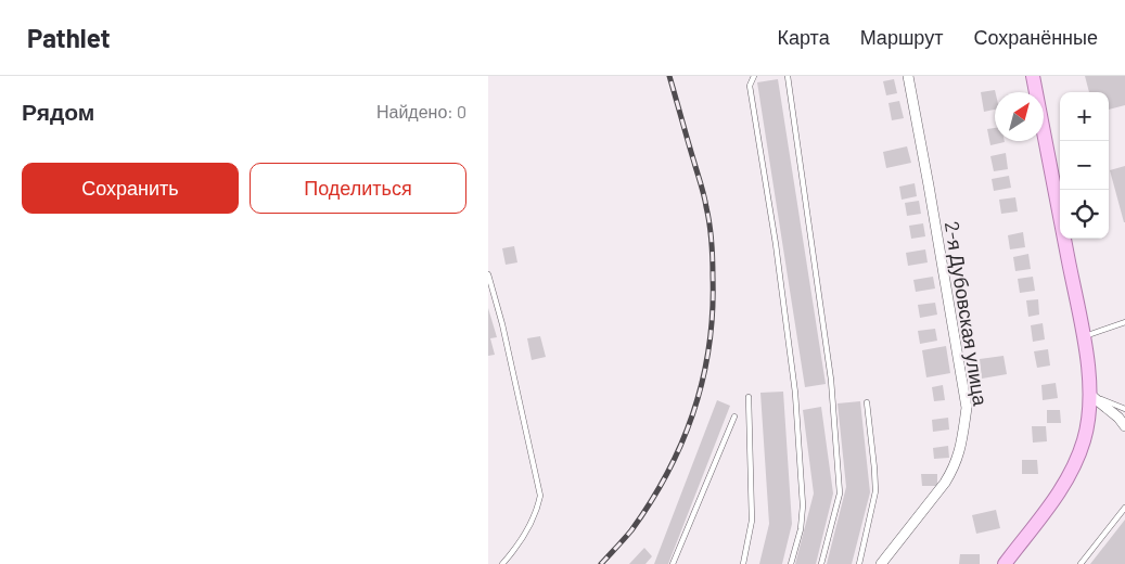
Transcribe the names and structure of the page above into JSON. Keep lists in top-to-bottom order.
{
  "streets": {
    "street": ["2-я Дубовская улица"]
  },
  "north": "top right",
  "page": {
    "header": "Pathlet",
    "nav": ["Карта", "Маршрут", "Сохранённые"],
    "heading": ["Рядом", "Найдено: 0"],
    "map_buttons": ["+", "−"],
    "buttons": ["Сохранить", "Поделиться"]
  }
}
